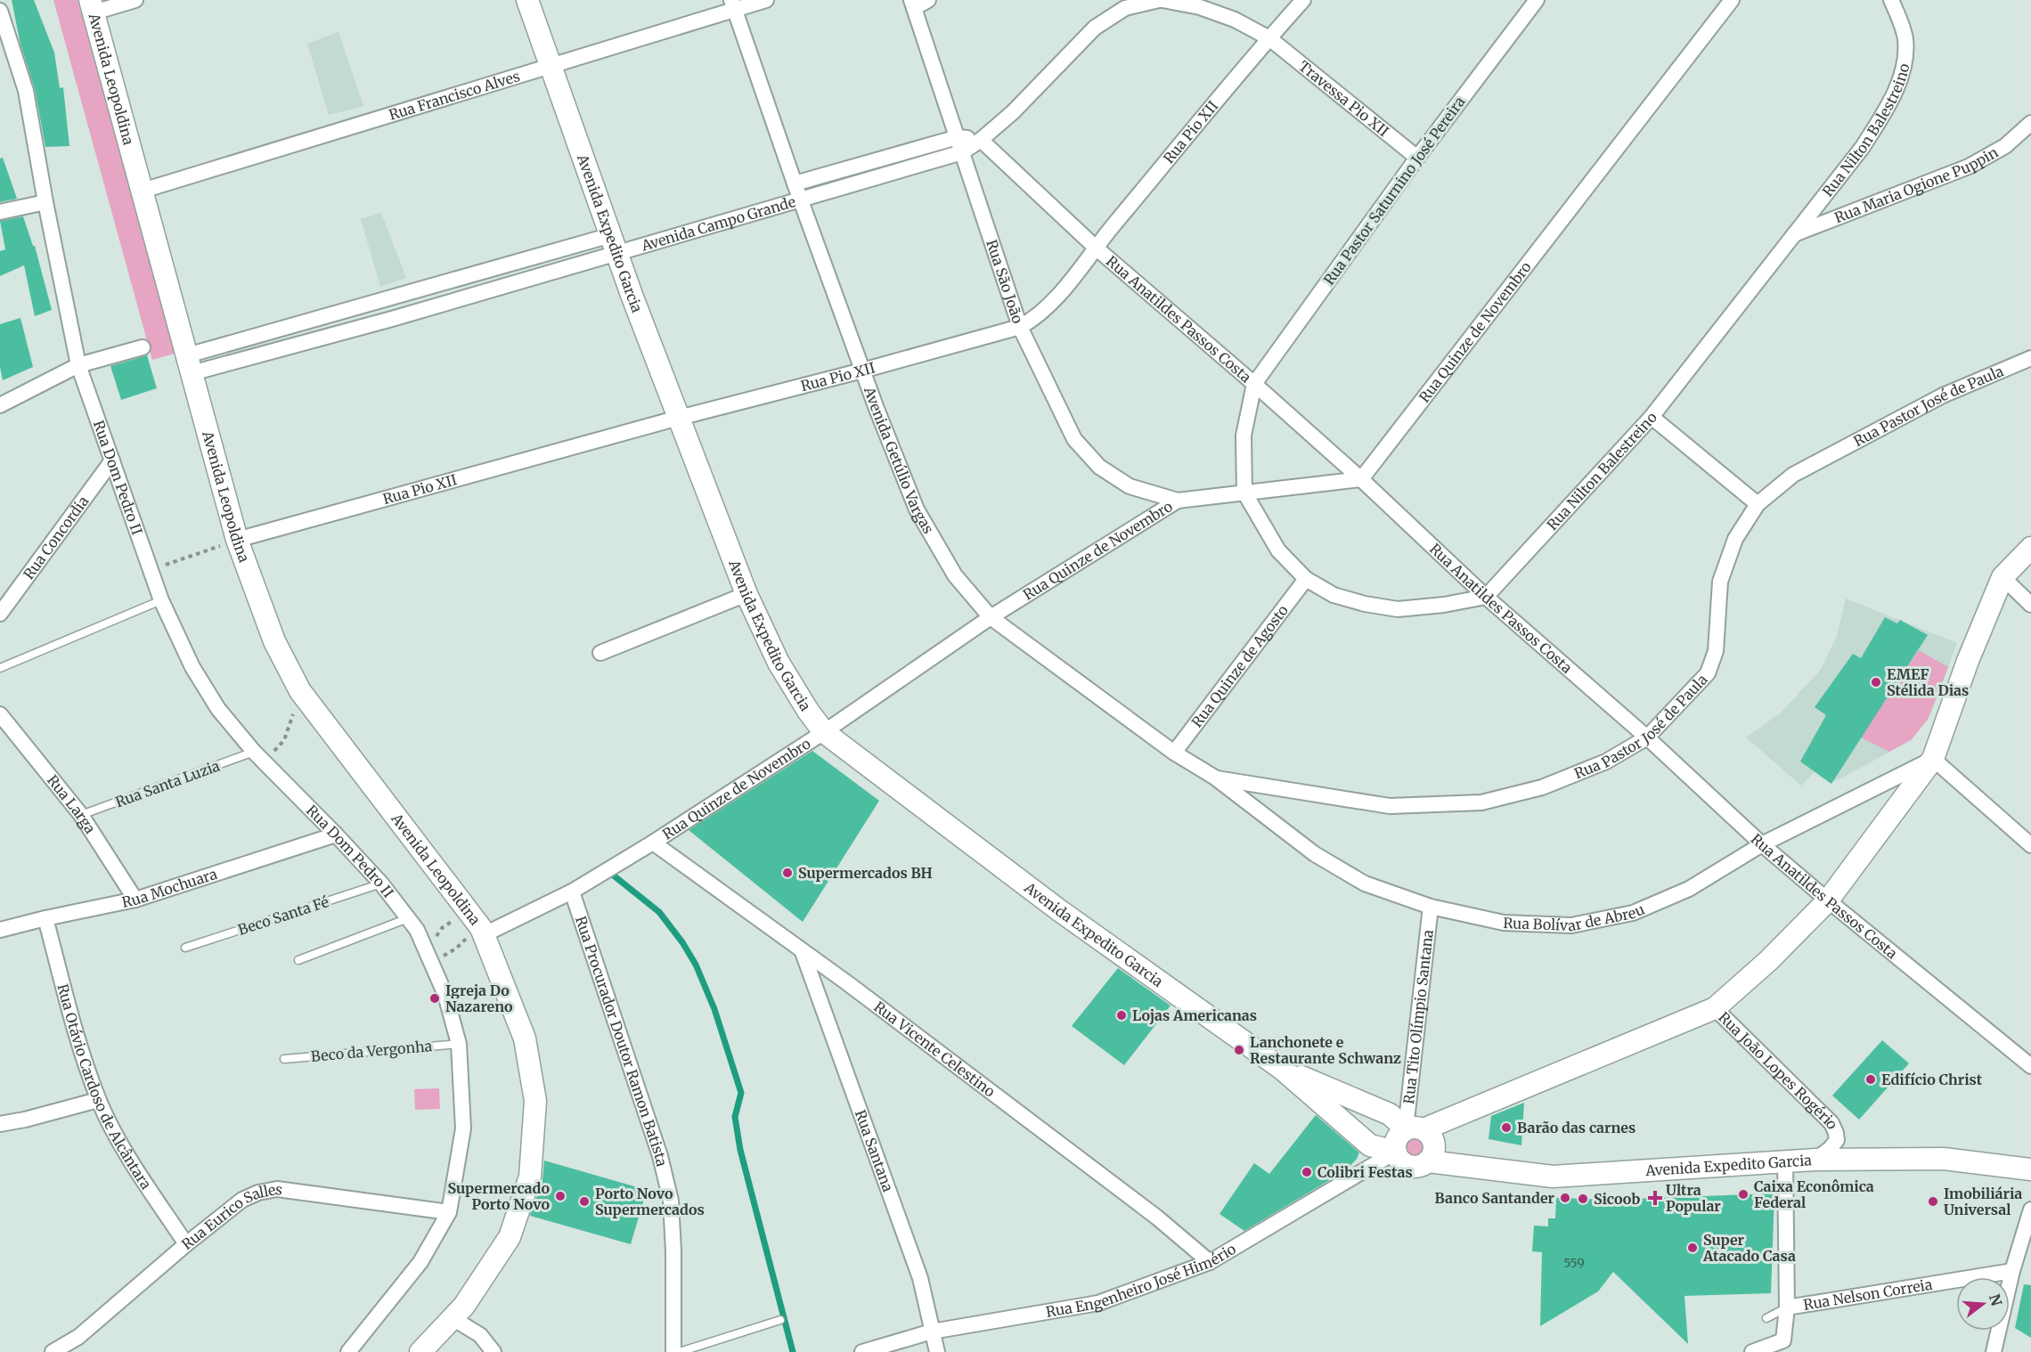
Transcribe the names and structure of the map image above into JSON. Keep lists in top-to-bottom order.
{
  "streets": {
    "main road": ["Avenida Leopoldina", "Avenida Expedito Garcia"],
    "street": [
      "Rua Francisco Alves",
      "Travessa Pio XII",
      "Rua Nilton Balestreino",
      "Rua Pio XII",
      "Rua Maria Ogione Puppin",
      "Rua Pastor Saturnino José Pereira",
      "Avenida Campo Grande",
      "Rua São João",
      "Rua Anatildes Passos Costa",
      "Rua Quinze de Novembro",
      "Rua Pastor José de Paula",
      "Avenida Getúlio Vargas",
      "Rua Dom Pedro II",
      "Rua Concordia",
      "Rua Quinze de Agosto",
      "Rua Larga",
      "Rua Mochuara",
      "Rua Bolívar de Abreu",
      "Rua Tito Olímpio Santana",
      "Rua Procurador Doutor Ramon Batista",
      "Rua Vicente Celestino",
      "Rua João Lopes Rogério",
      "Rua Otávio Cardoso de Alcântara",
      "Rua Santana",
      "Rua Eurico Salles",
      "Rua Engenheiro José Himério",
      "Rua Nelson Correia"
    ],
    "lane": ["Rua Santa Luzia", "Beco Santa Fé", "Beco da Vergonha"]
  },
  "crossings": [
    ["Avenida Leopoldina", "Rua Francisco Alves"],
    ["Avenida Leopoldina", "Rua Pio XII"],
    ["Avenida Leopoldina", "Avenida Campo Grande"],
    ["Avenida Leopoldina", "Rua Quinze de Novembro"],
    ["Rua Francisco Alves", "Avenida Expedito Garcia"],
    ["Rua Francisco Alves", "Avenida Getúlio Vargas"],
    ["Travessa Pio XII", "Rua Pio XII"],
    ["Travessa Pio XII", "Rua Pastor Saturnino José Pereira"],
    ["Travessa Pio XII", "Avenida Campo Grande"],
    ["Rua Nilton Balestreino", "Rua Maria Ogione Puppin"],
    ["Rua Nilton Balestreino", "Rua Anatildes Passos Costa"],
    ["Rua Pio XII", "Avenida Campo Grande"],
    ["Rua Pio XII", "Avenida Expedito Garcia"],
    ["Rua Pio XII", "Rua São João"],
    ["Rua Pio XII", "Rua Anatildes Passos Costa"],
    ["Rua Pio XII", "Avenida Getúlio Vargas"],
    ["Rua Pastor Saturnino José Pereira", "Rua Anatildes Passos Costa"],
    ["Avenida Campo Grande", "Avenida Expedito Garcia"],
    ["Avenida Campo Grande", "Rua São João"],
    ["Avenida Campo Grande", "Rua Anatildes Passos Costa"],
    ["Avenida Campo Grande", "Avenida Getúlio Vargas"],
    ["Avenida Expedito Garcia", "Rua Quinze de Novembro"],
    ["Avenida Expedito Garcia", "Rua Tito Olímpio Santana"],
    ["Avenida Expedito Garcia", "Rua João Lopes Rogério"],
    ["Avenida Expedito Garcia", "Rua Engenheiro José Himério"],
    ["Rua São João", "Rua Quinze de Novembro"],
    ["Rua Anatildes Passos Costa", "Rua Quinze de Novembro"],
    ["Rua Anatildes Passos Costa", "Rua Pastor José de Paula"],
    ["Rua Anatildes Passos Costa", "Rua Bolívar de Abreu"],
    ["Rua Quinze de Novembro", "Avenida Getúlio Vargas"],
    ["Rua Quinze de Novembro", "Rua Procurador Doutor Ramon Batista"],
    ["Rua Quinze de Novembro", "Rua Vicente Celestino"],
    ["Rua Pastor José de Paula", "Avenida Getúlio Vargas"],
    ["Rua Pastor José de Paula", "Rua Bolívar de Abreu"],
    ["Avenida Getúlio Vargas", "Rua Quinze de Agosto"],
    ["Avenida Getúlio Vargas", "Rua Bolívar de Abreu"],
    ["Rua Dom Pedro II", "Rua Concordia"],
    ["Rua Dom Pedro II", "Rua Santa Luzia"],
    ["Rua Dom Pedro II", "Rua Mochuara"],
    ["Rua Dom Pedro II", "Beco Santa Fé"],
    ["Rua Dom Pedro II", "Beco da Vergonha"],
    ["Rua Dom Pedro II", "Rua Eurico Salles"],
    ["Rua Santa Luzia", "Rua Larga"],
    ["Rua Larga", "Rua Mochuara"],
    ["Rua Mochuara", "Rua Otávio Cardoso de Alcântara"],
    ["Rua Bolívar de Abreu", "Rua Tito Olímpio Santana"],
    ["Rua Tito Olímpio Santana", "Rua Engenheiro José Himério"],
    ["Rua Vicente Celestino", "Rua Santana"],
    ["Rua Vicente Celestino", "Rua Engenheiro José Himério"],
    ["Rua Otávio Cardoso de Alcântara", "Rua Eurico Salles"],
    ["Rua Santana", "Rua Engenheiro José Himério"]
  ],
  "places": {
    "other": [
      "EMEF Stélida Dias",
      "Supermercados BH",
      "Igreja Do Nazareno",
      "Lojas Americanas",
      "Lanchonete e Restaurante Schwanz",
      "Edifício Christ",
      "Barão das carnes",
      "Colibri Festas",
      "Caixa Econômica Federal",
      "Supermercado Porto Novo",
      "Banco Santander",
      "Sicoob",
      "Porto Novo Supermercados",
      "Imobiliária Universal",
      "Super Atacado Casa"
    ],
    "health": ["Ultra Popular"]
  },
  "house_numbers": ["559"],
  "north": "right"
}
